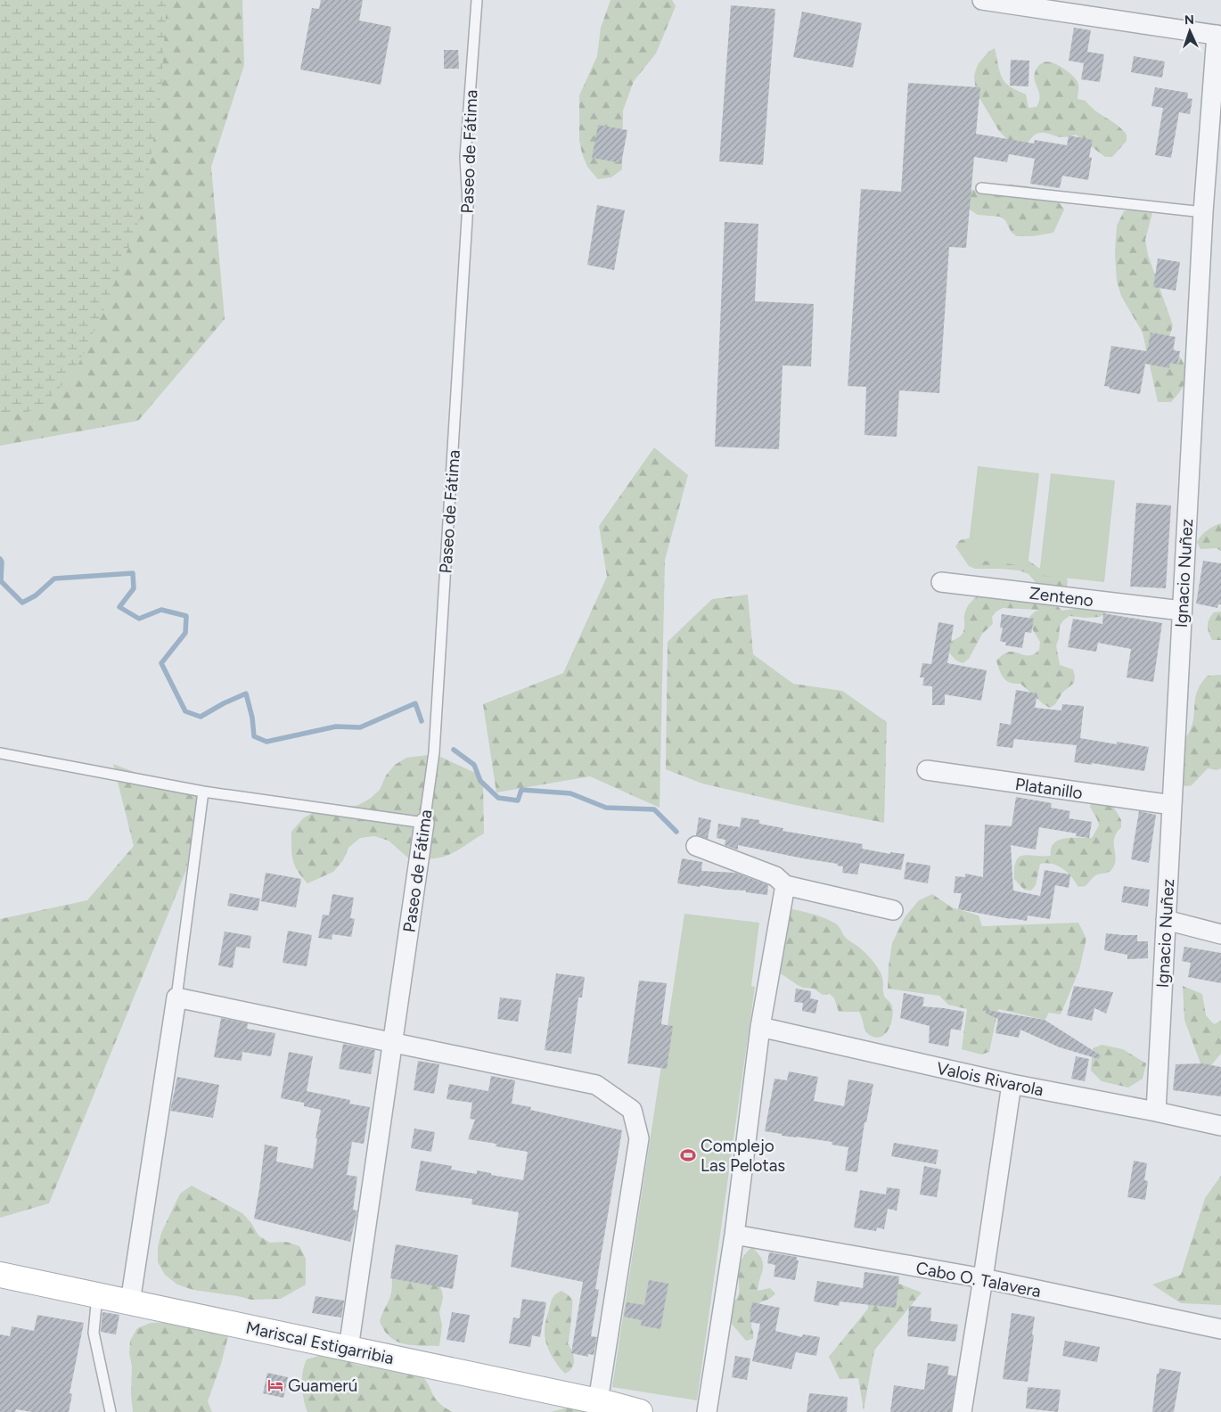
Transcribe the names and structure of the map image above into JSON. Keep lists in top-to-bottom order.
{
  "streets": {
    "street": [
      "Paseo de Fátima",
      "Ignacio Nuñez",
      "Zenteno",
      "Platanillo",
      "Valois Rivarola",
      "Cabo O. Talavera",
      "Mariscal Estigarribia"
    ]
  },
  "crossings": [
    ["Paseo de Fátima", "Mariscal Estigarribia"],
    ["Ignacio Nuñez", "Zenteno"],
    ["Ignacio Nuñez", "Platanillo"],
    ["Ignacio Nuñez", "Valois Rivarola"]
  ],
  "places": {
    "sports": ["Complejo Las Pelotas"],
    "hotel": ["Guamerú"]
  },
  "north": "top"
}
